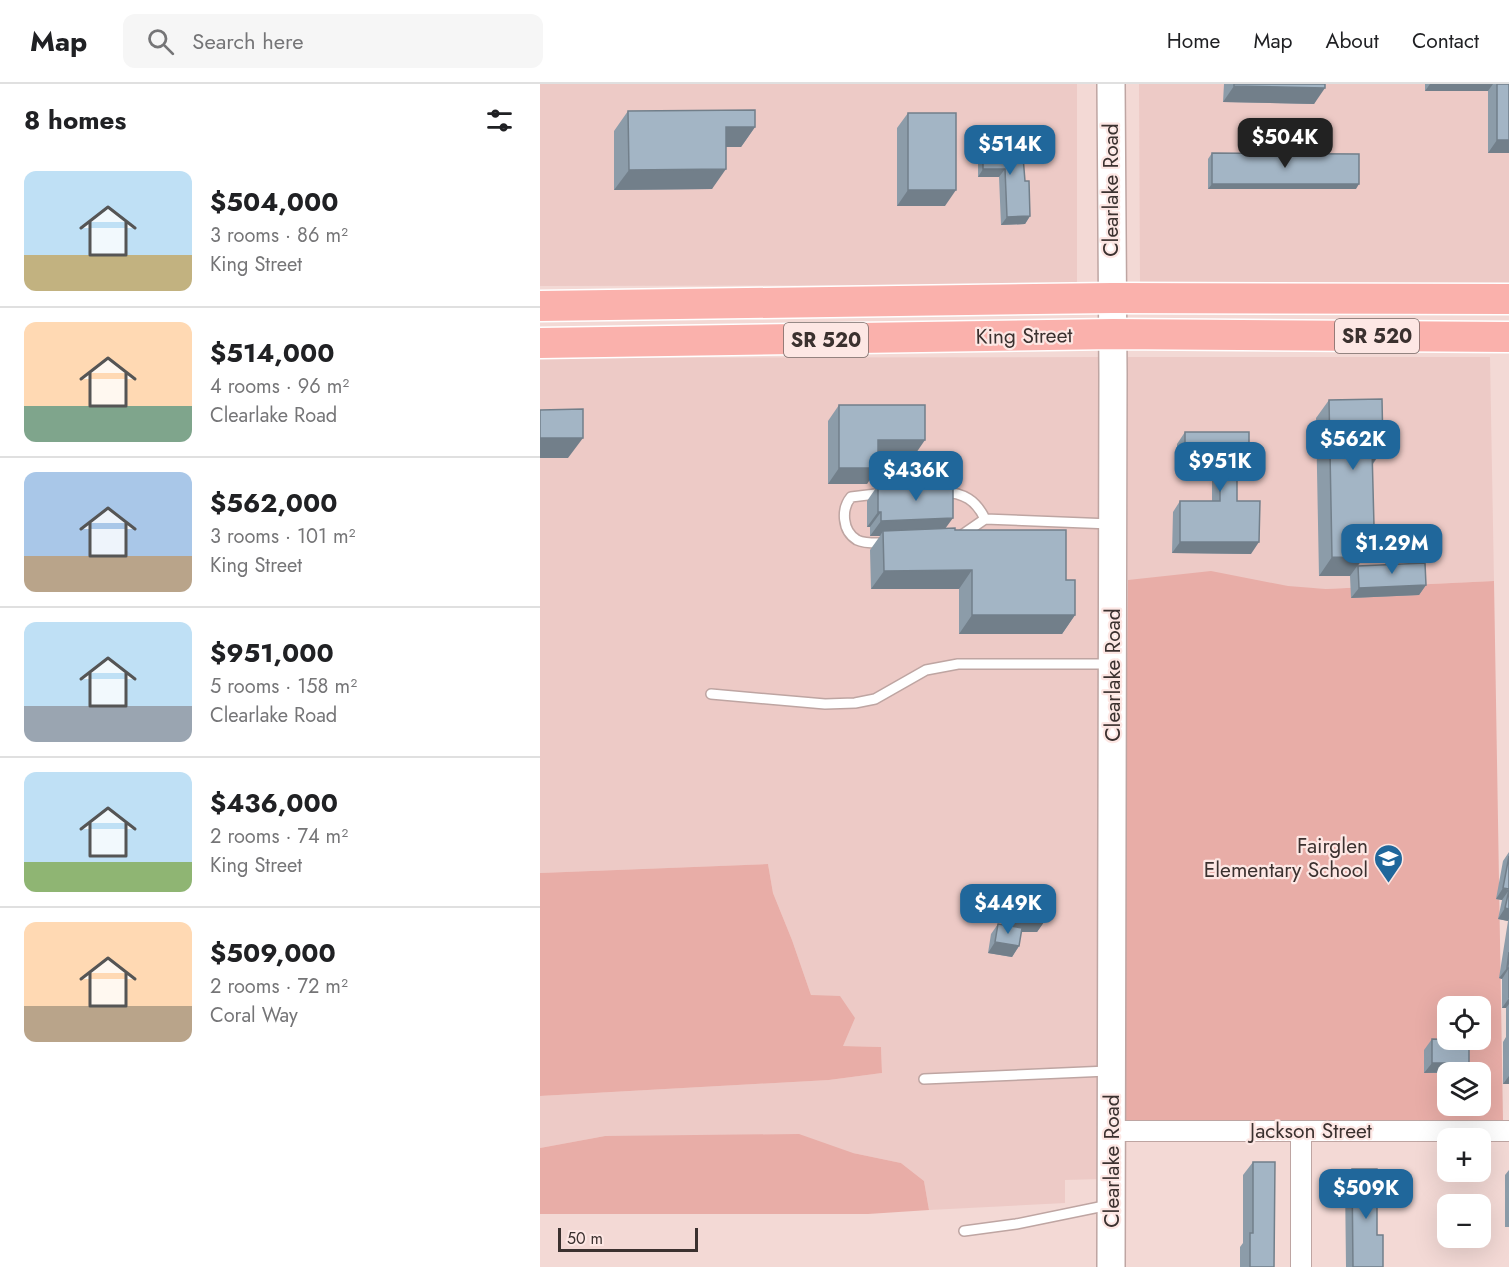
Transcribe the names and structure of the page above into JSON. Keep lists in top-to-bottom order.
{
  "streets": {
    "main road": ["King Street", "SR 520"],
    "street": ["Clearlake Road", "Jackson Street"]
  },
  "crossings": [
    ["Clearlake Road", "King Street"],
    ["Clearlake Road", "Jackson Street"]
  ],
  "places": {
    "school or university": ["Fairglen Elementary School"]
  },
  "scale_bar": "50 m",
  "page": {
    "header": "Map",
    "search": "Search here",
    "nav": [
      "Home",
      "Map",
      "About",
      "Contact"
    ],
    "heading": "8 homes",
    "price": [
      "$504K",
      "$514K",
      "$562K",
      "$951K",
      "$436K",
      "$1.29M",
      "$449K",
      "$509K"
    ],
    "list": [
      {
        "name": "$504,000",
        "note": "3 rooms · 86 m² · King Street"
      },
      {
        "name": "$514,000",
        "note": "4 rooms · 96 m² · Clearlake Road"
      },
      {
        "name": "$562,000",
        "note": "3 rooms · 101 m² · King Street"
      },
      {
        "name": "$951,000",
        "note": "5 rooms · 158 m² · Clearlake Road"
      },
      {
        "name": "$436,000",
        "note": "2 rooms · 74 m² · King Street"
      },
      {
        "name": "$509,000",
        "note": "2 rooms · 72 m² · Coral Way"
      }
    ],
    "map_buttons": ["+", "−"],
    "scale": "50 m"
  }
}
